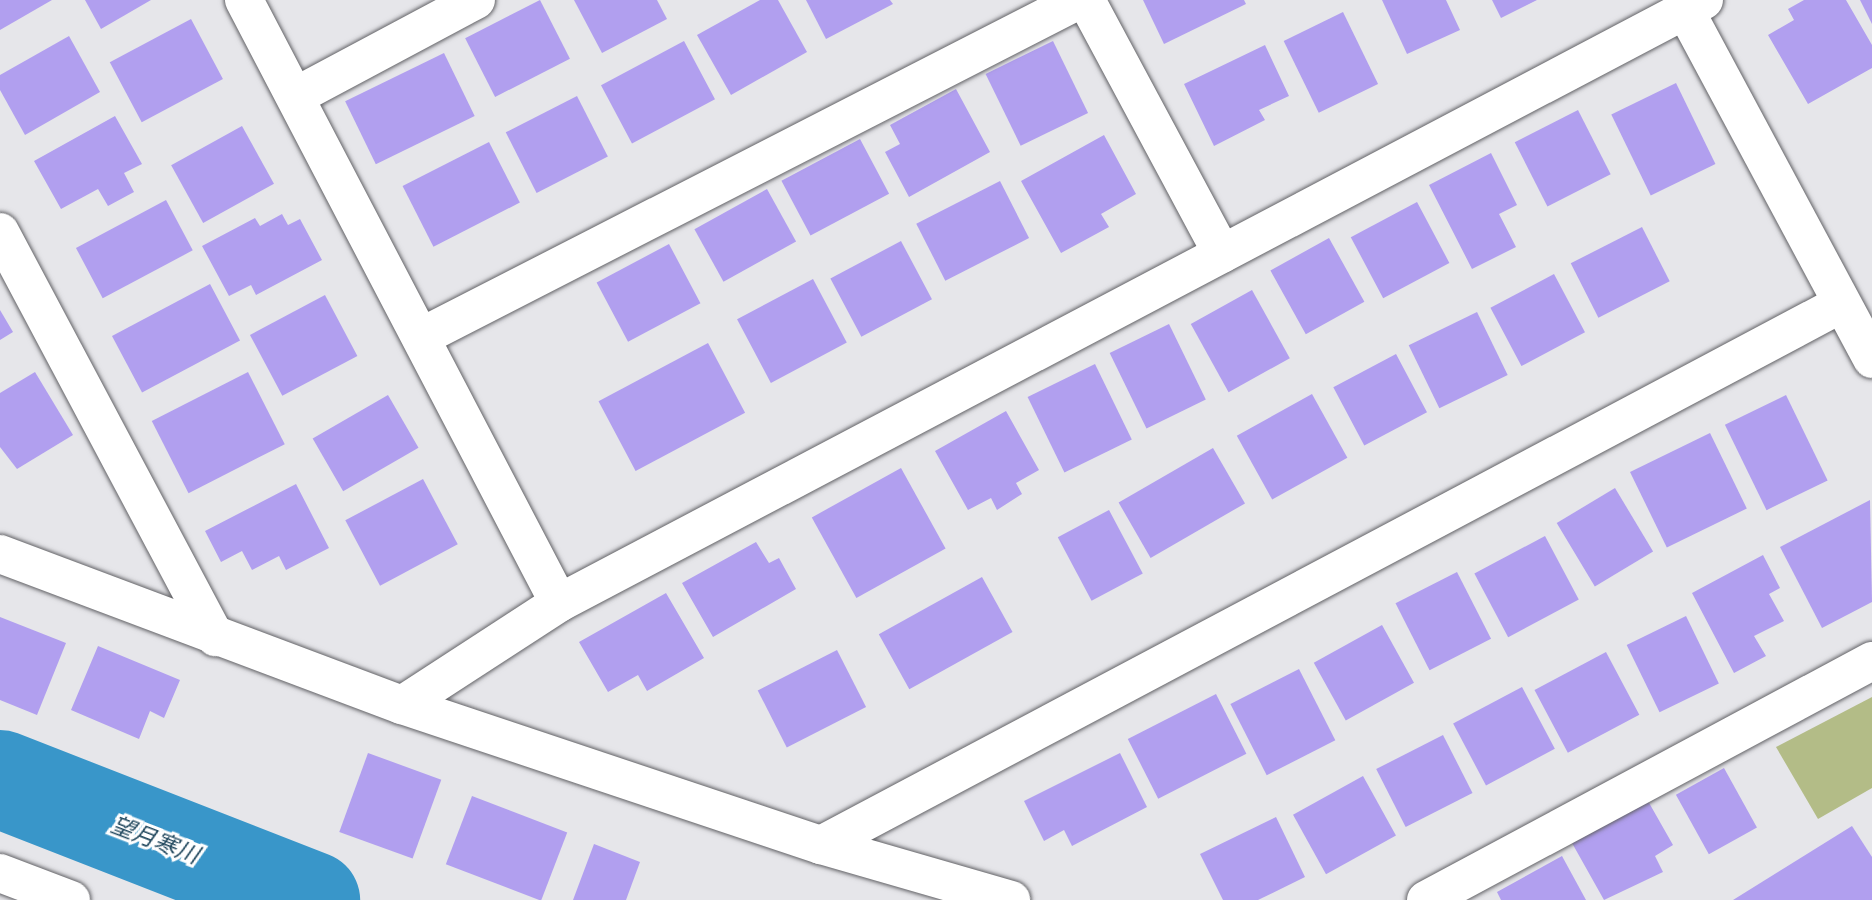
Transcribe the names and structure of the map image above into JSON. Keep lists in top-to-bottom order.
{
  "water": ["望月寒川"]
}
